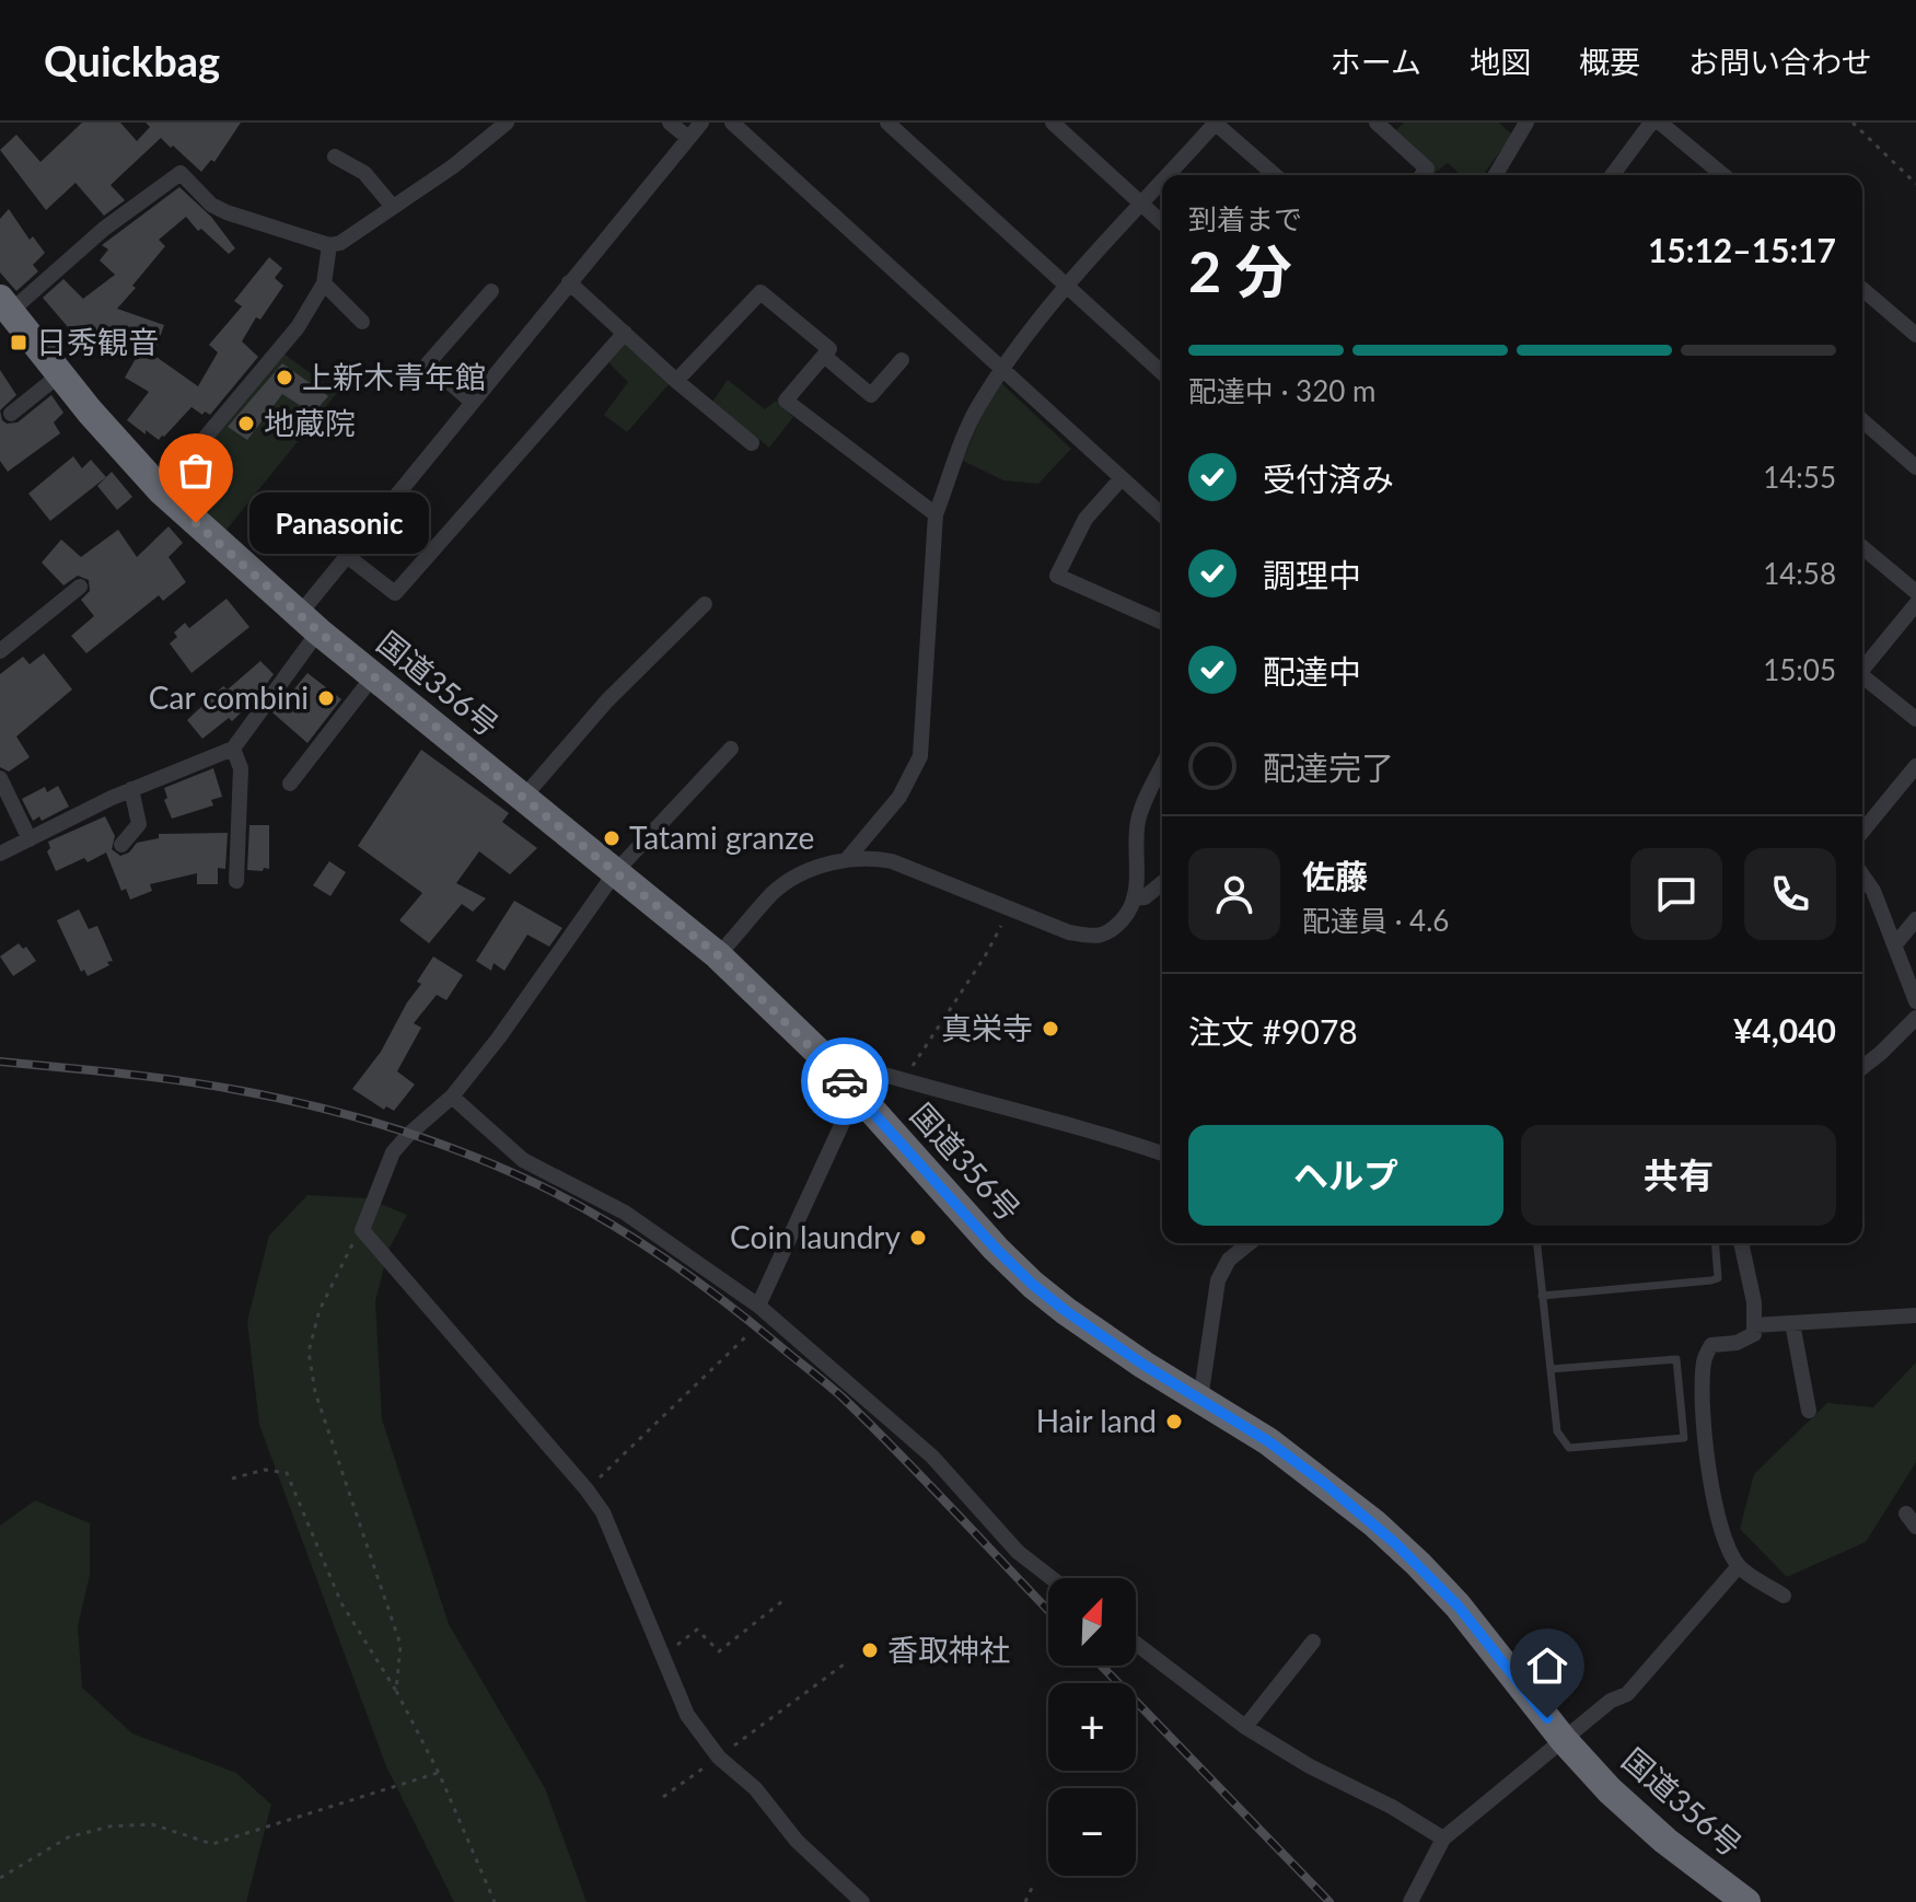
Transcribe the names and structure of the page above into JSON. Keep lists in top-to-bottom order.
{
  "streets": {
    "highway": ["国道356号"]
  },
  "places": {
    "transit": ["日秀観音"],
    "other": [
      "上新木青年館",
      "地蔵院",
      "Panasonic",
      "Car combini",
      "Tatami granze",
      "真栄寺",
      "Coin laundry",
      "Hair land",
      "香取神社"
    ]
  },
  "north": "top right",
  "page": {
    "header": "Quickbag",
    "nav": [
      "ホーム",
      "地図",
      "概要",
      "お問い合わせ"
    ],
    "heading": ["2 分", "到着まで", "15:12–15:17"],
    "panel": [
      "佐藤",
      "配達員 · 4.6",
      "注文 #9078",
      "¥4,040"
    ],
    "bar": "配達中 · 320 m",
    "list": [
      ["受付済み", "14:55"],
      ["調理中", "14:58"],
      ["配達中", "15:05"],
      "配達完了"
    ],
    "bubble": "Panasonic",
    "buttons": ["ヘルプ", "共有"],
    "map_buttons": ["+", "−"]
  }
}
